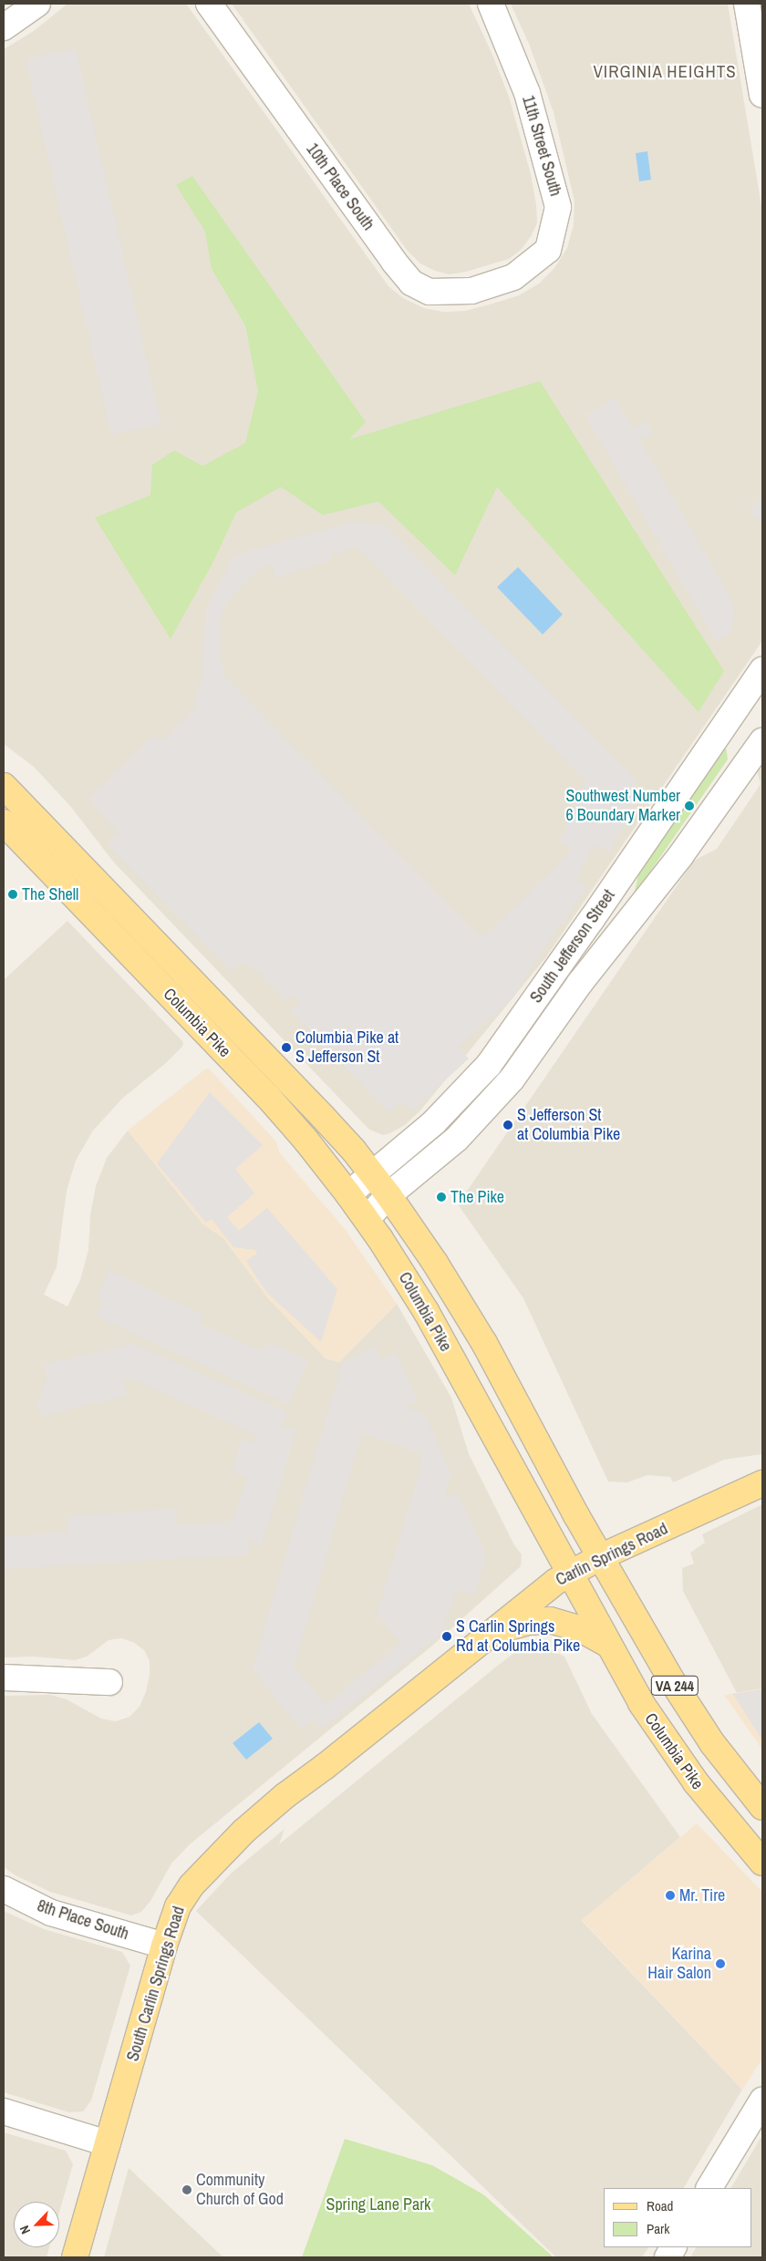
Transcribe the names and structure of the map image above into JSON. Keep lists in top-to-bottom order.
{
  "streets": {
    "main road": [
      "Columbia Pike",
      "Carlin Springs Road",
      "VA 244",
      "South Carlin Springs Road"
    ],
    "street": [
      "11th Street South",
      "10th Place South",
      "South Jefferson Street",
      "8th Place South"
    ]
  },
  "crossings": [
    ["11th Street South", "10th Place South"],
    ["South Jefferson Street", "Columbia Pike"],
    ["Columbia Pike", "Carlin Springs Road"],
    ["Carlin Springs Road", "South Carlin Springs Road"],
    ["8th Place South", "South Carlin Springs Road"]
  ],
  "districts": ["VIRGINIA HEIGHTS"],
  "parks": ["Spring Lane Park"],
  "places": [
    "Southwest Number 6 Boundary Marker",
    "The Shell",
    "Columbia Pike at S Jefferson St",
    "S Jefferson St at Columbia Pike",
    "The Pike",
    "S Carlin Springs Rd at Columbia Pike",
    "Mr. Tire",
    "Karina Hair Salon",
    "Community Church of God"
  ],
  "legend": ["Road", "Park"],
  "north": "bottom left"
}
